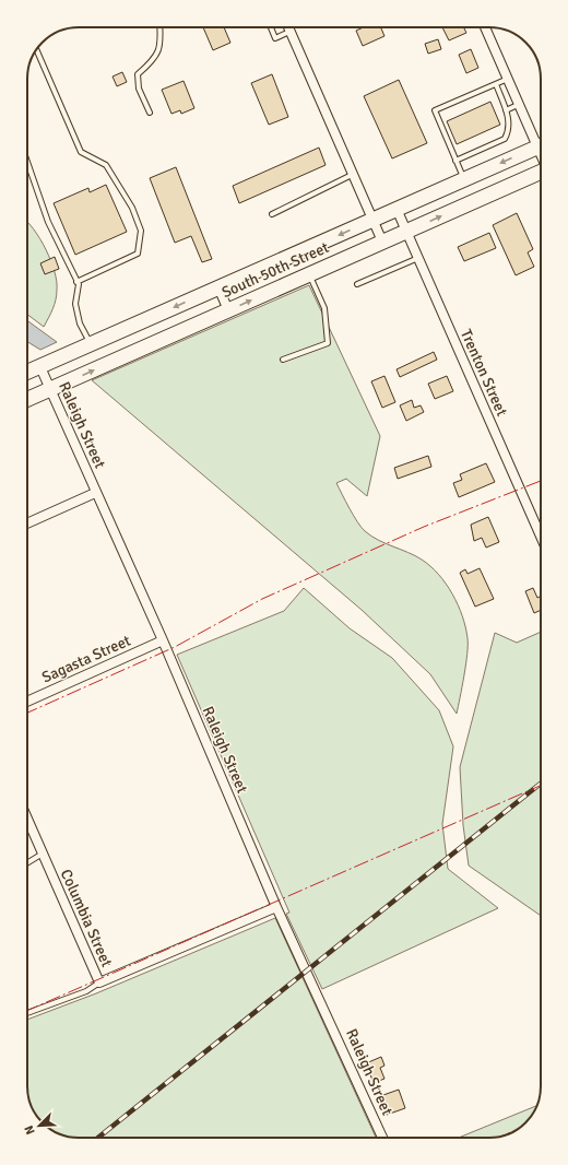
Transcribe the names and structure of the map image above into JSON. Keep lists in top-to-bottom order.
{
  "streets": {
    "main road": ["South 50th Street"],
    "street": [
      "Trenton Street",
      "Raleigh Street",
      "Sagasta Street",
      "Columbia Street"
    ]
  },
  "crossings": [
    ["South 50th Street", "Trenton Street"],
    ["South 50th Street", "Raleigh Street"],
    ["Raleigh Street", "Sagasta Street"],
    ["Raleigh Street", "Columbia Street"]
  ],
  "north": "bottom left"
}
